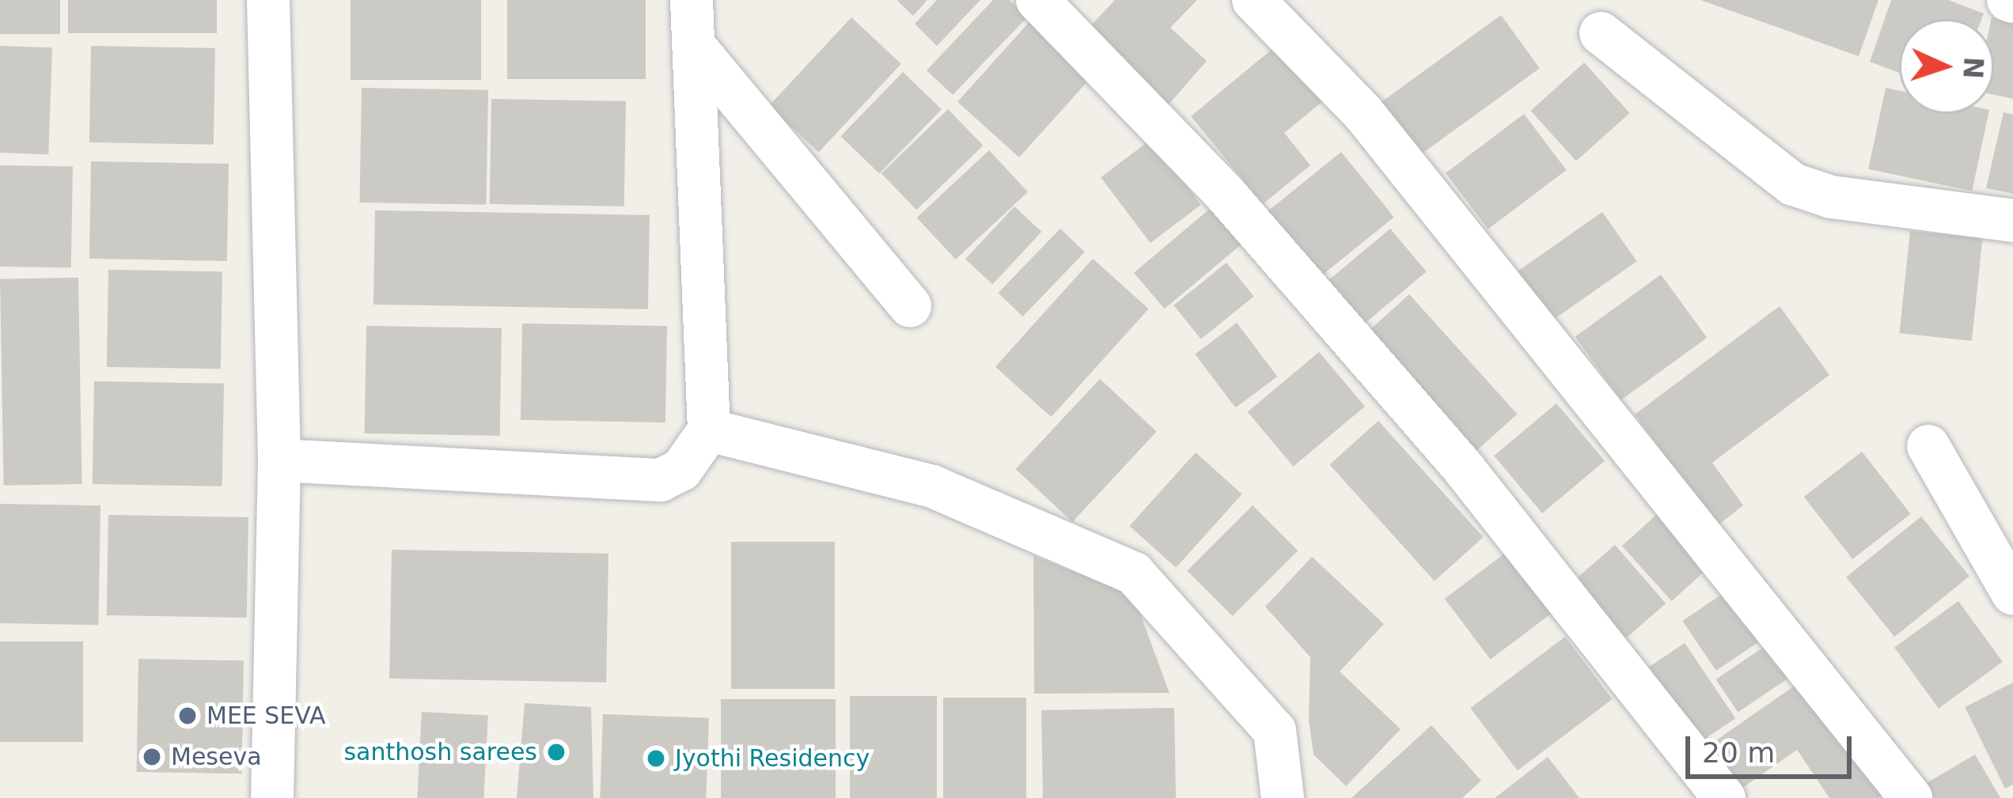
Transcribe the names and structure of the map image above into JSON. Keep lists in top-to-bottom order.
{
  "places": [
    "MEE SEVA",
    "santhosh sarees",
    "Meseva",
    "Jyothi Residency"
  ],
  "scale_bar": "20 m",
  "north": "right"
}
